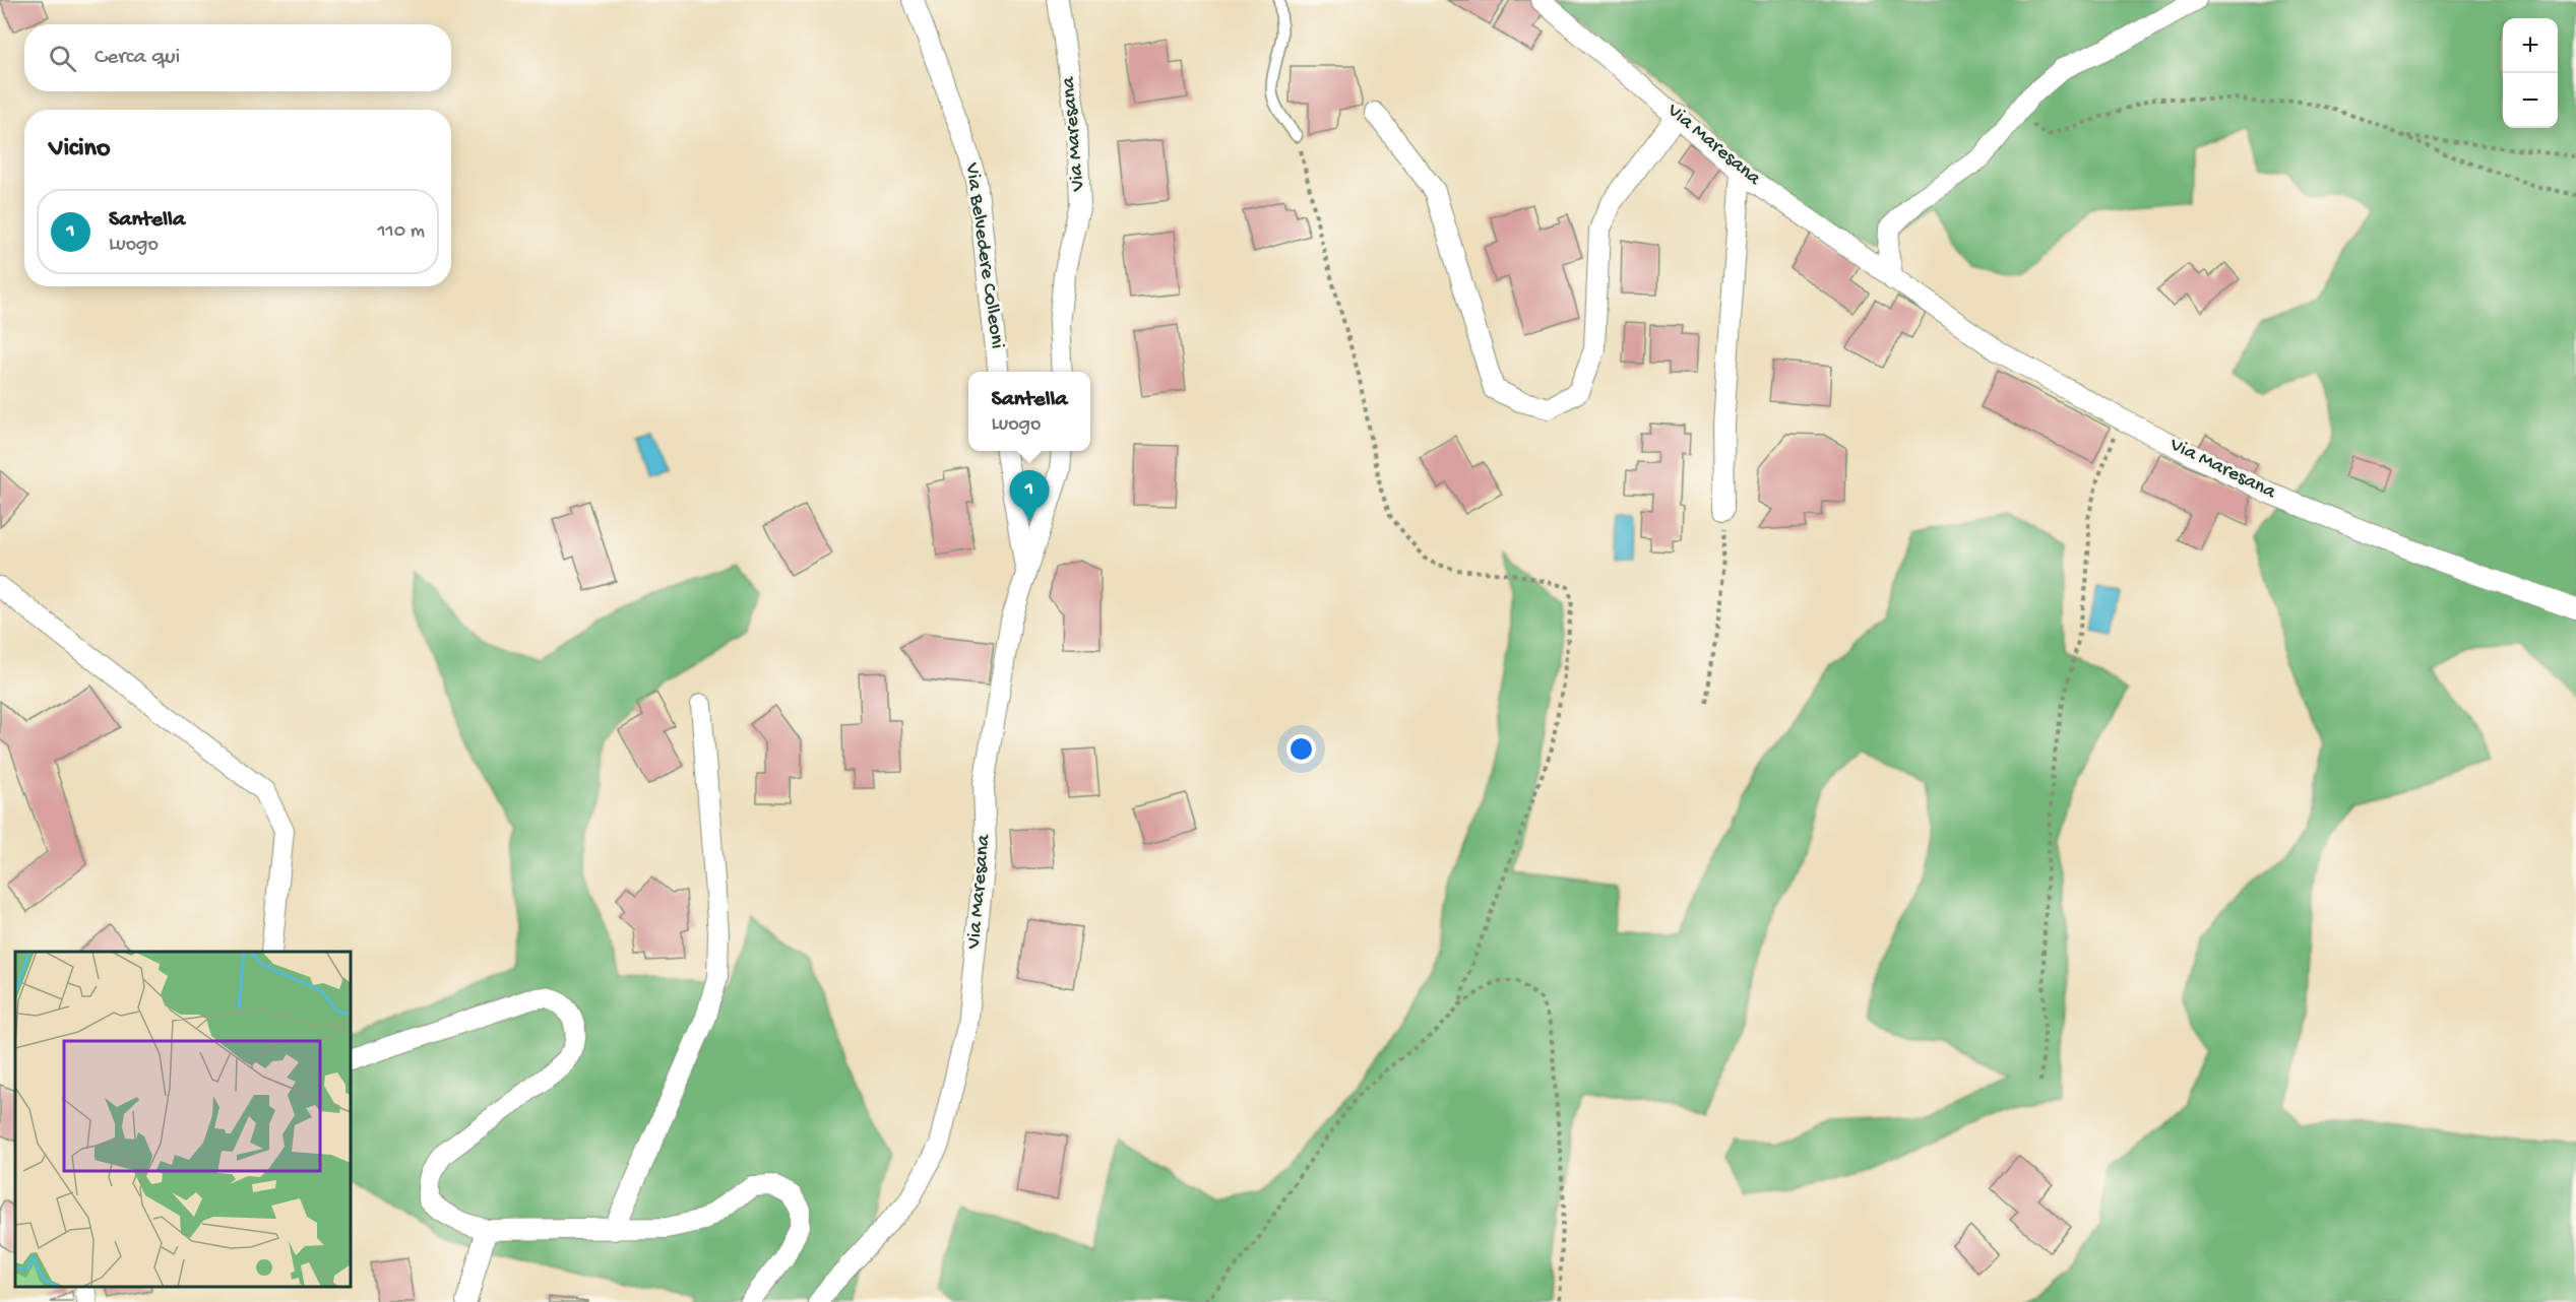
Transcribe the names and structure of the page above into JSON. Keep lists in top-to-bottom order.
{
  "streets": {
    "street": ["Via Maresana", "Via Belvedere Colleoni"]
  },
  "page": {
    "map_buttons": ["+", "−"],
    "search": "Cerca qui",
    "heading": "Vicino",
    "list": [
      {
        "mark": "1",
        "name": "Santella",
        "note": "Luogo",
        "value": "110 m"
      }
    ],
    "popup": ["Santella", "Luogo"],
    "pins": "1"
  }
}
